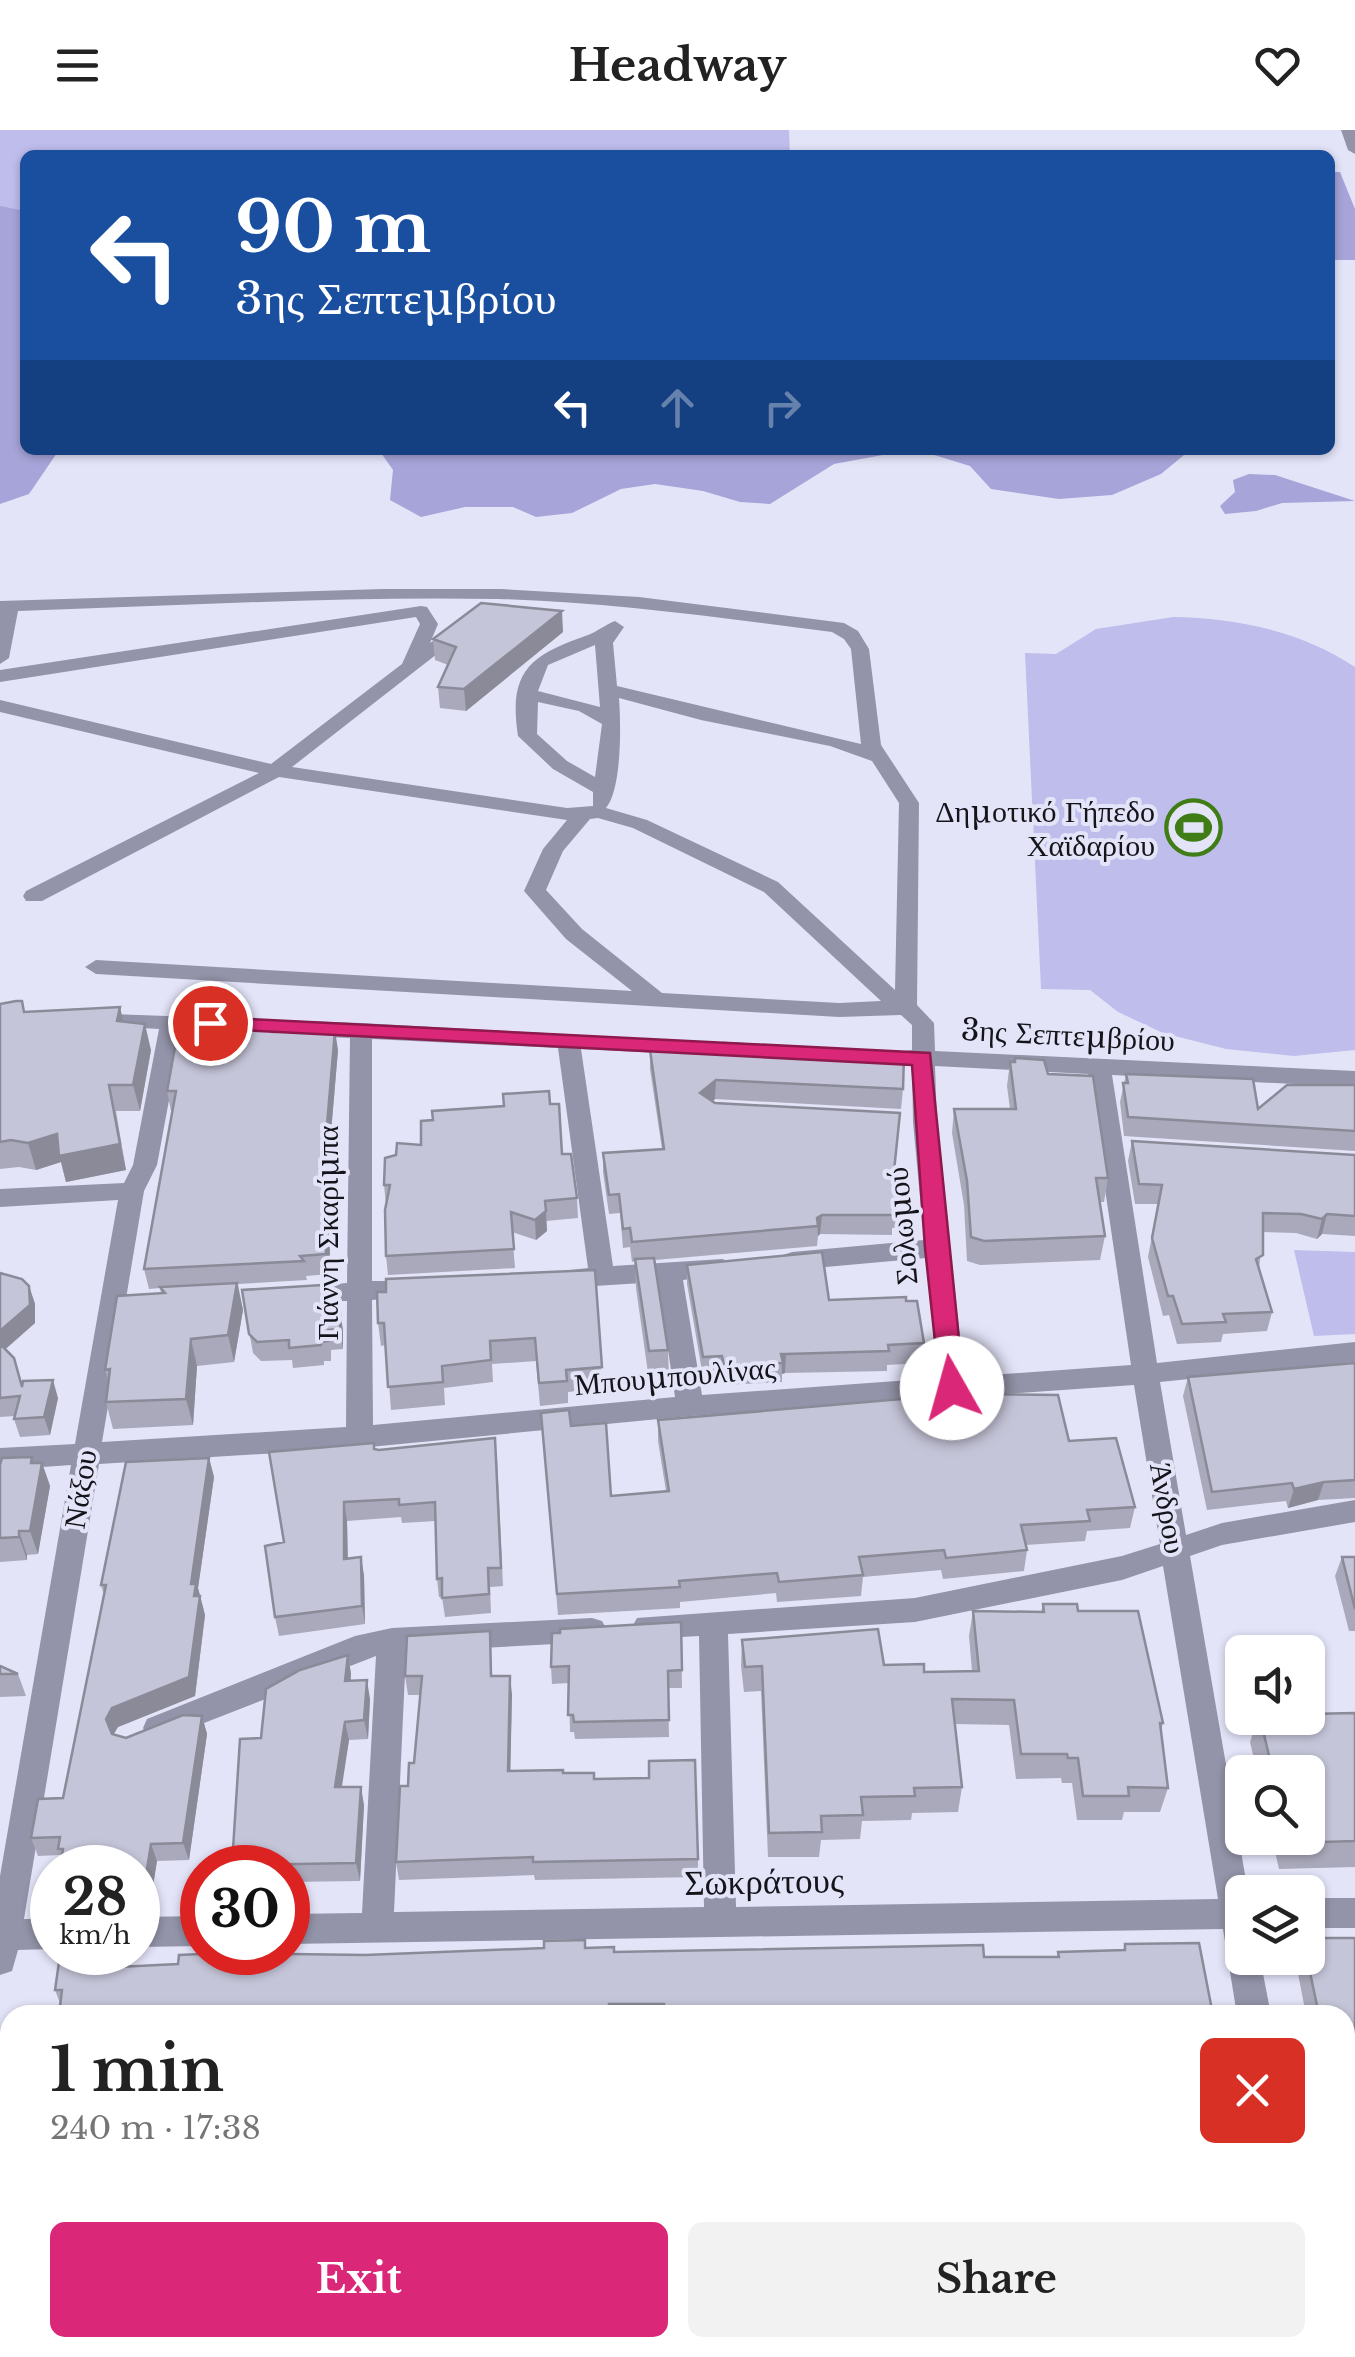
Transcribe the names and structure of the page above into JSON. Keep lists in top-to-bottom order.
{
  "streets": {
    "street": [
      "3ης Σεπτεμβρίου",
      "Σολωμού",
      "Γιάννη Σκαρίμπα",
      "Μπουμπουλίνας",
      "Νάξου",
      "Άνδρου",
      "Σωκράτους"
    ]
  },
  "crossings": [
    ["3ης Σεπτεμβρίου", "Σολωμού"],
    ["3ης Σεπτεμβρίου", "Άνδρου"],
    ["Σολωμού", "Μπουμπουλίνας"],
    ["Γιάννη Σκαρίμπα", "Μπουμπουλίνας"],
    ["Μπουμπουλίνας", "Νάξου"],
    ["Μπουμπουλίνας", "Άνδρου"]
  ],
  "places": {
    "sports": ["Δημοτικό Γήπεδο Χαϊδαρίου"]
  },
  "page": {
    "header": "Headway",
    "turn": ["90 m", "3ης Σεπτεμβρίου"],
    "speed": "28 km/h",
    "limit": "30",
    "heading": ["1 min", "240 m · 17:38"],
    "buttons": ["Exit", "Share"]
  }
}
